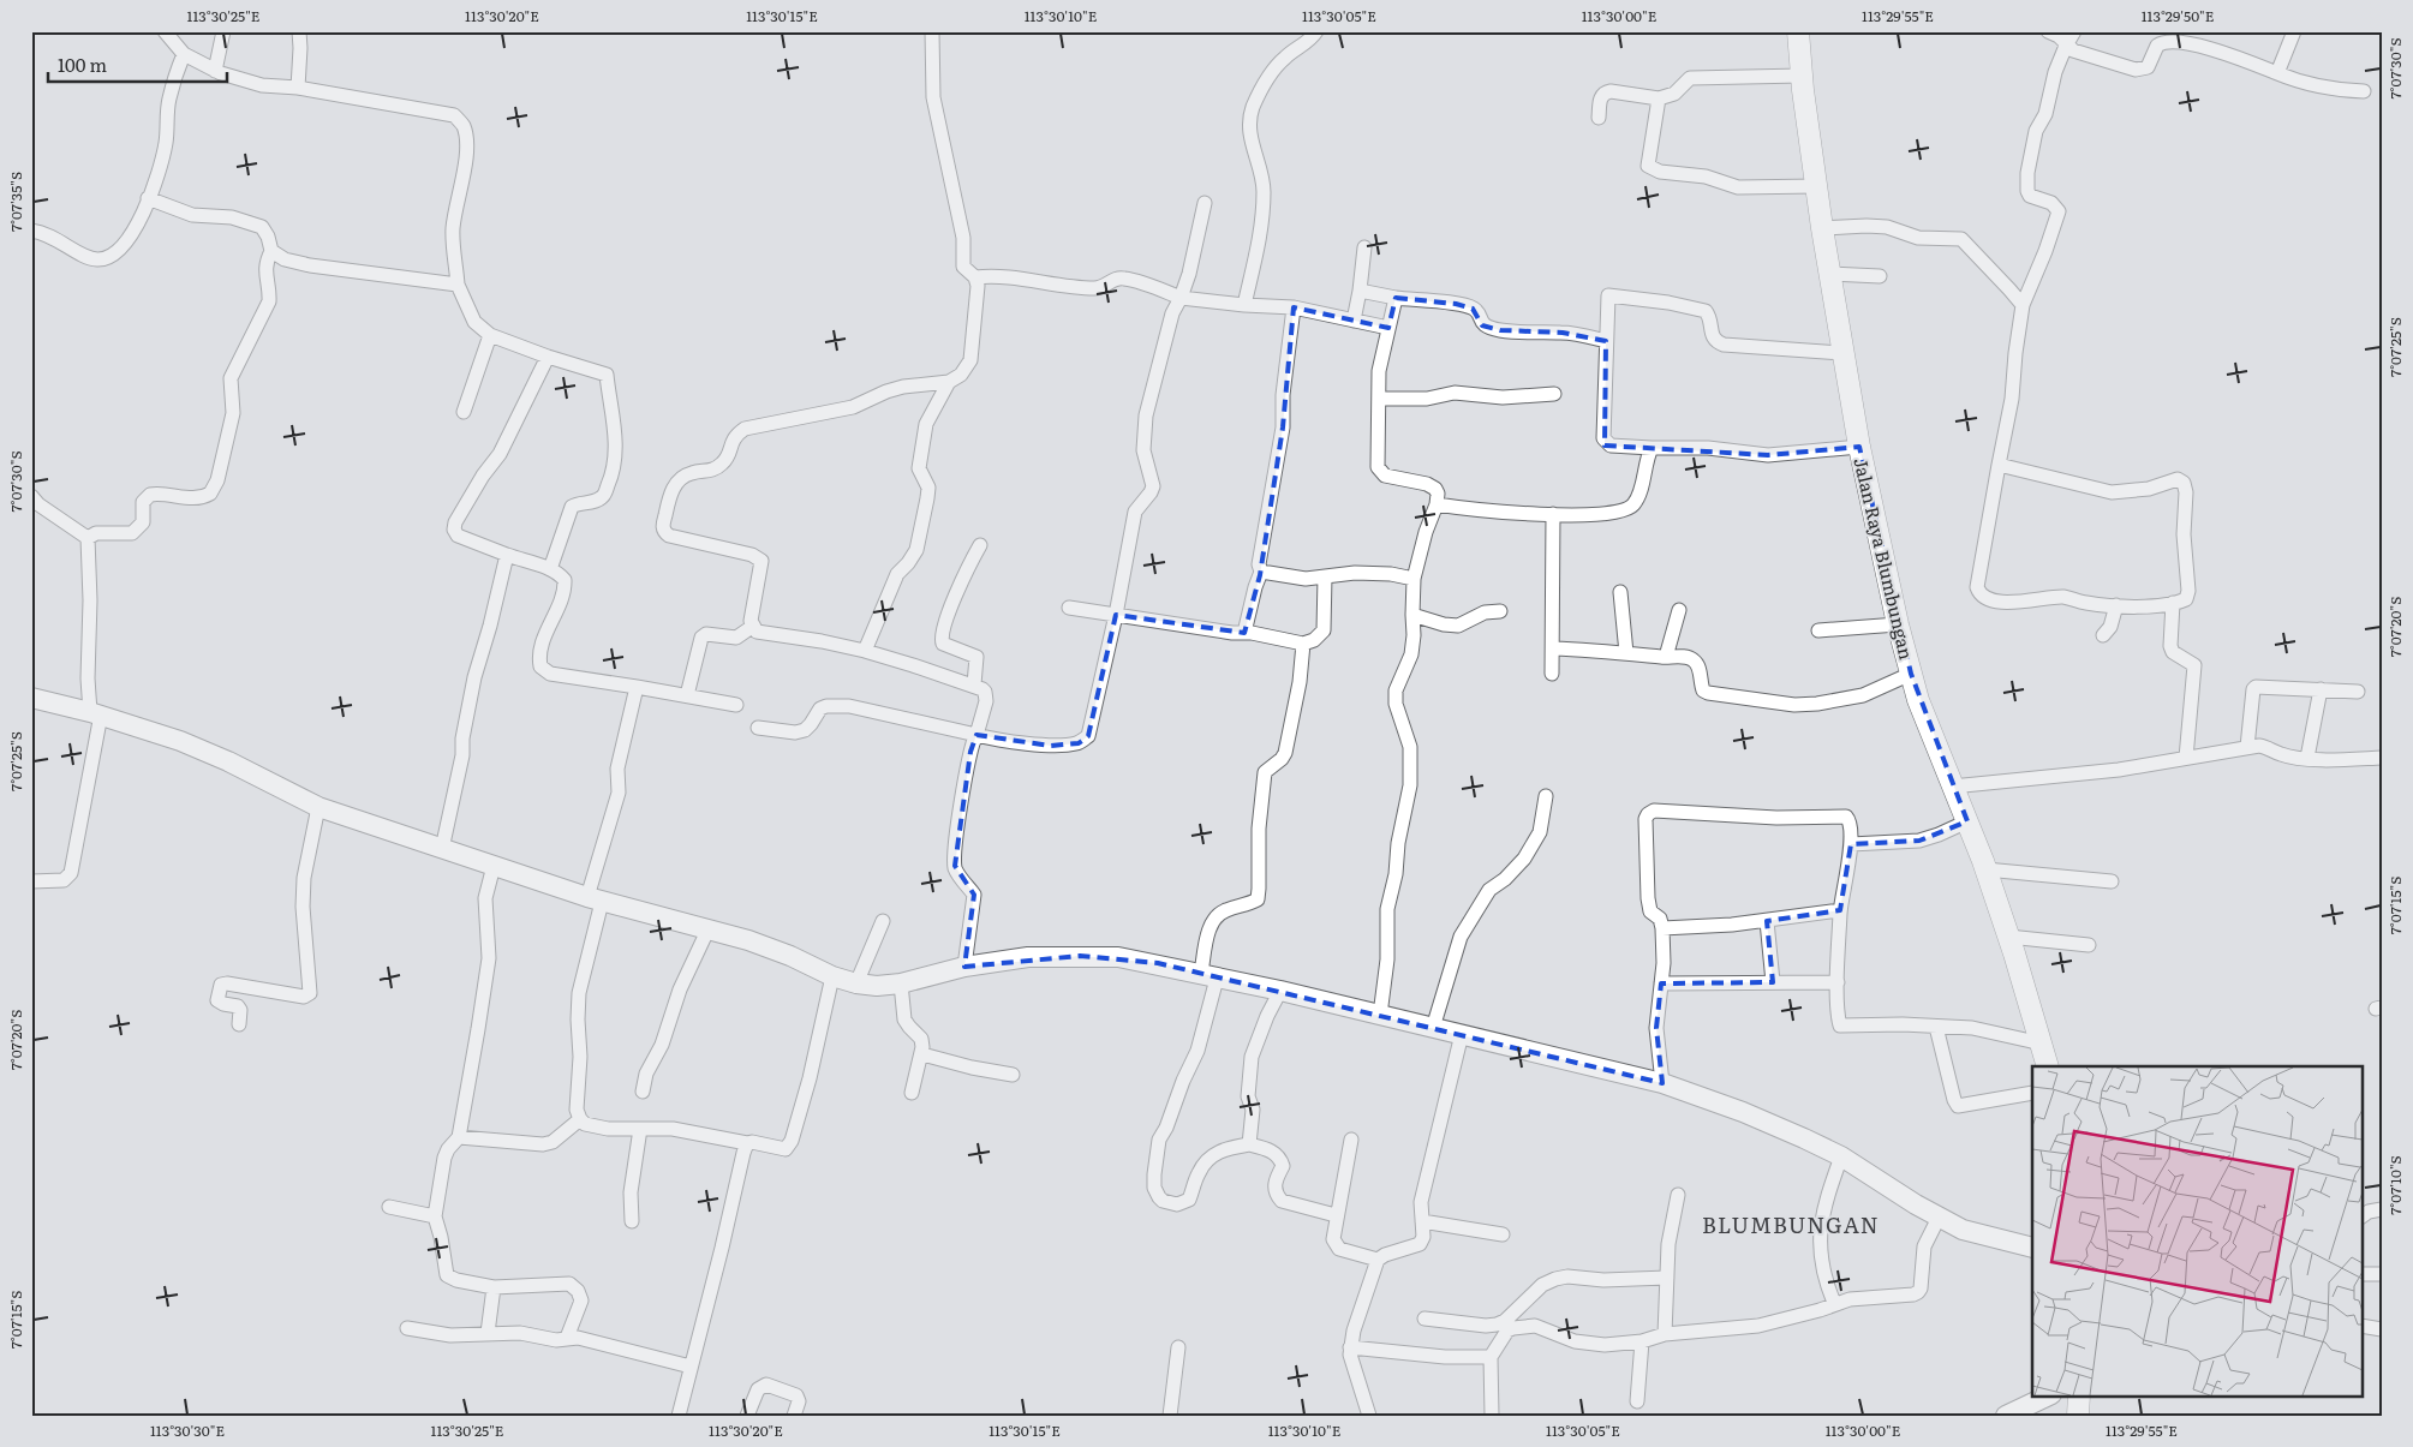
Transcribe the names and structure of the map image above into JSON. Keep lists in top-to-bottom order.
{
  "streets": {
    "main road": ["Jalan Raya Blumbungan"]
  },
  "districts": ["BLUMBUNGAN"],
  "scale_bar": "100 m",
  "coordinates": [
    "113°30'25\"E",
    "113°30'20\"E",
    "113°30'15\"E",
    "113°30'10\"E",
    "113°30'05\"E",
    "113°30'00\"E",
    "113°29'55\"E",
    "113°29'50\"E",
    "7°07'30\"S",
    "7°07'35\"S",
    "7°07'25\"S",
    "7°07'20\"S",
    "7°07'15\"S",
    "7°07'10\"S",
    "113°30'30\"E"
  ]
}
